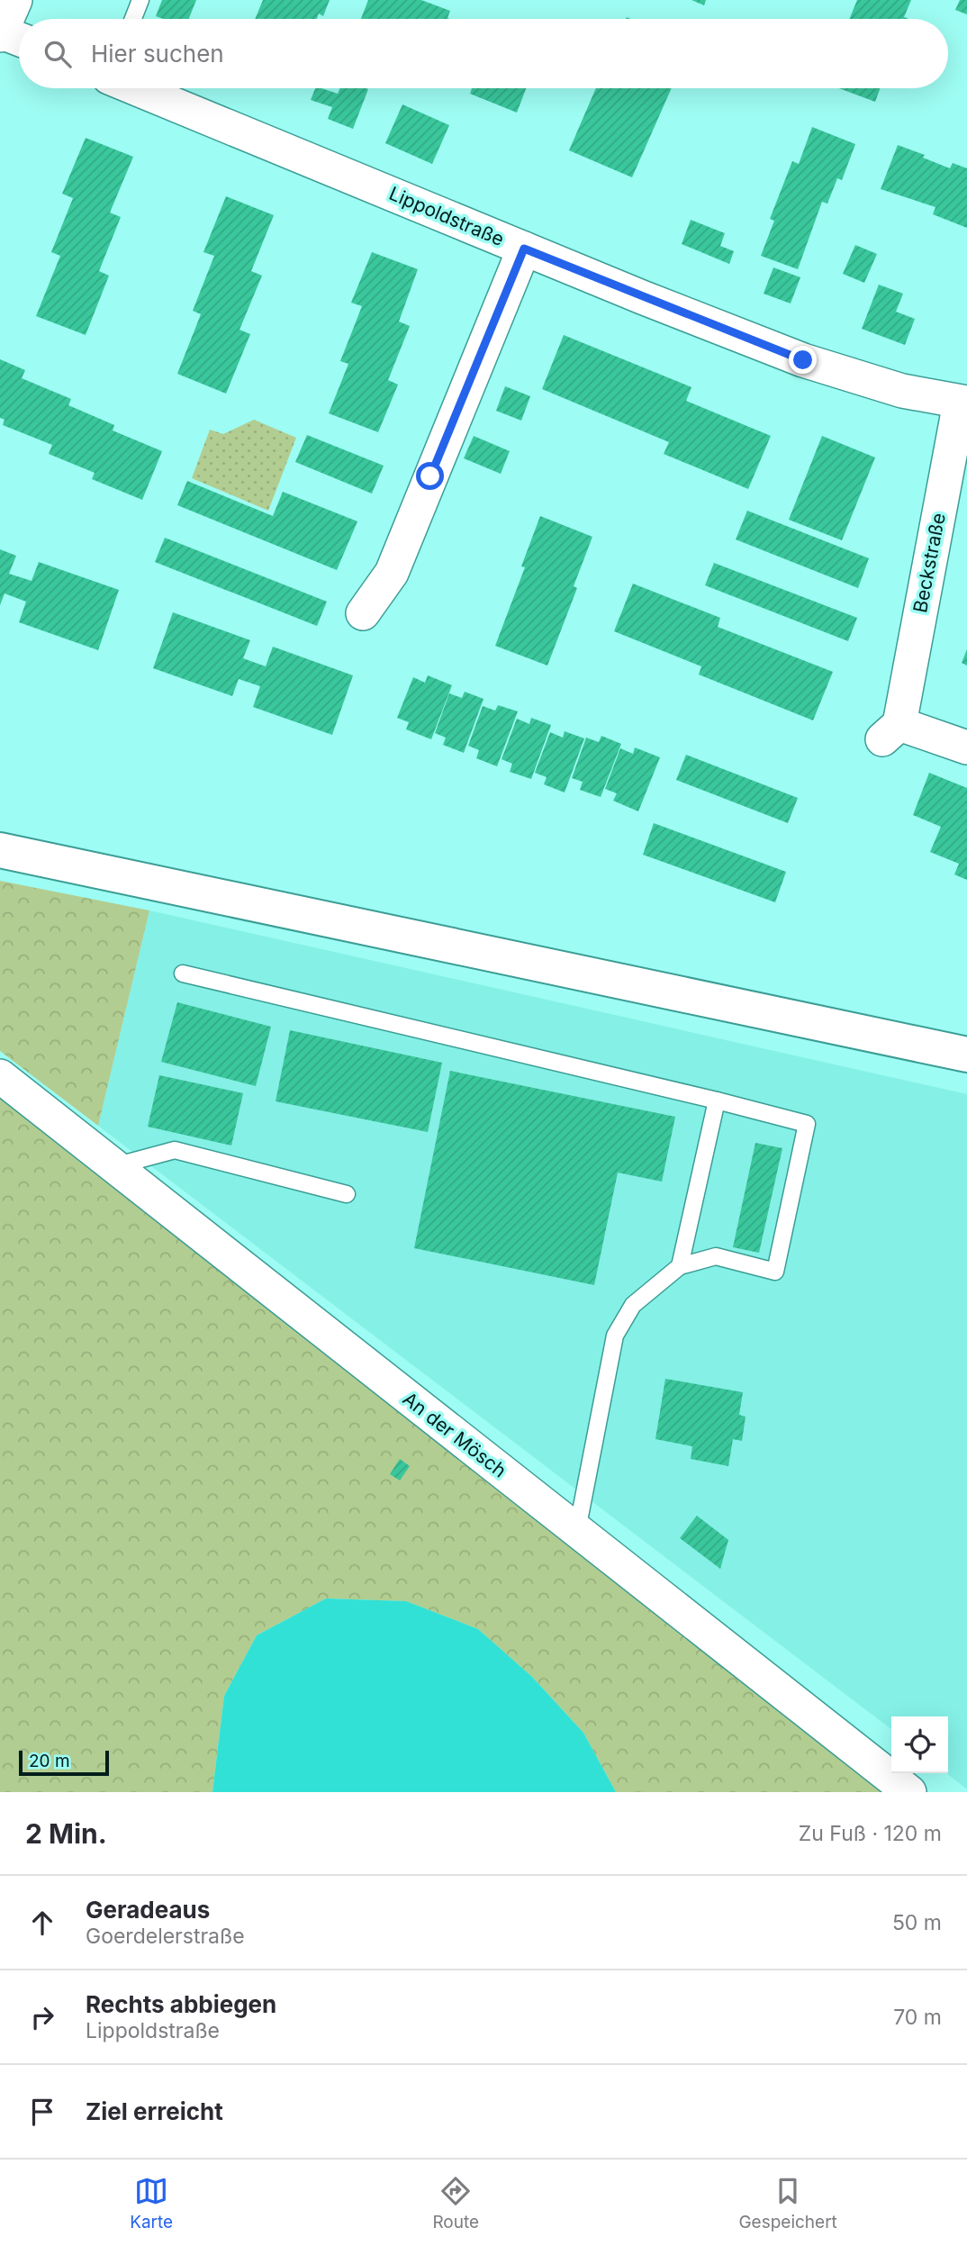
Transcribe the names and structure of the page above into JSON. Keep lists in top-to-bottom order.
{
  "streets": {
    "street": ["Lippoldstraße", "Beckstraße", "An der Mösch"]
  },
  "crossings": [
    ["Lippoldstraße", "Beckstraße"]
  ],
  "scale_bar": "20 m",
  "page": {
    "search": "Hier suchen",
    "scale": "20 m",
    "heading": ["2 Min.", "Zu Fuß · 120 m"],
    "list": [
      ["Geradeaus", "Goerdelerstraße", "50 m"],
      ["Rechts abbiegen", "Lippoldstraße", "70 m"],
      "Ziel erreicht"
    ],
    "nav": ["Karte", "Route", "Gespeichert"]
  }
}
